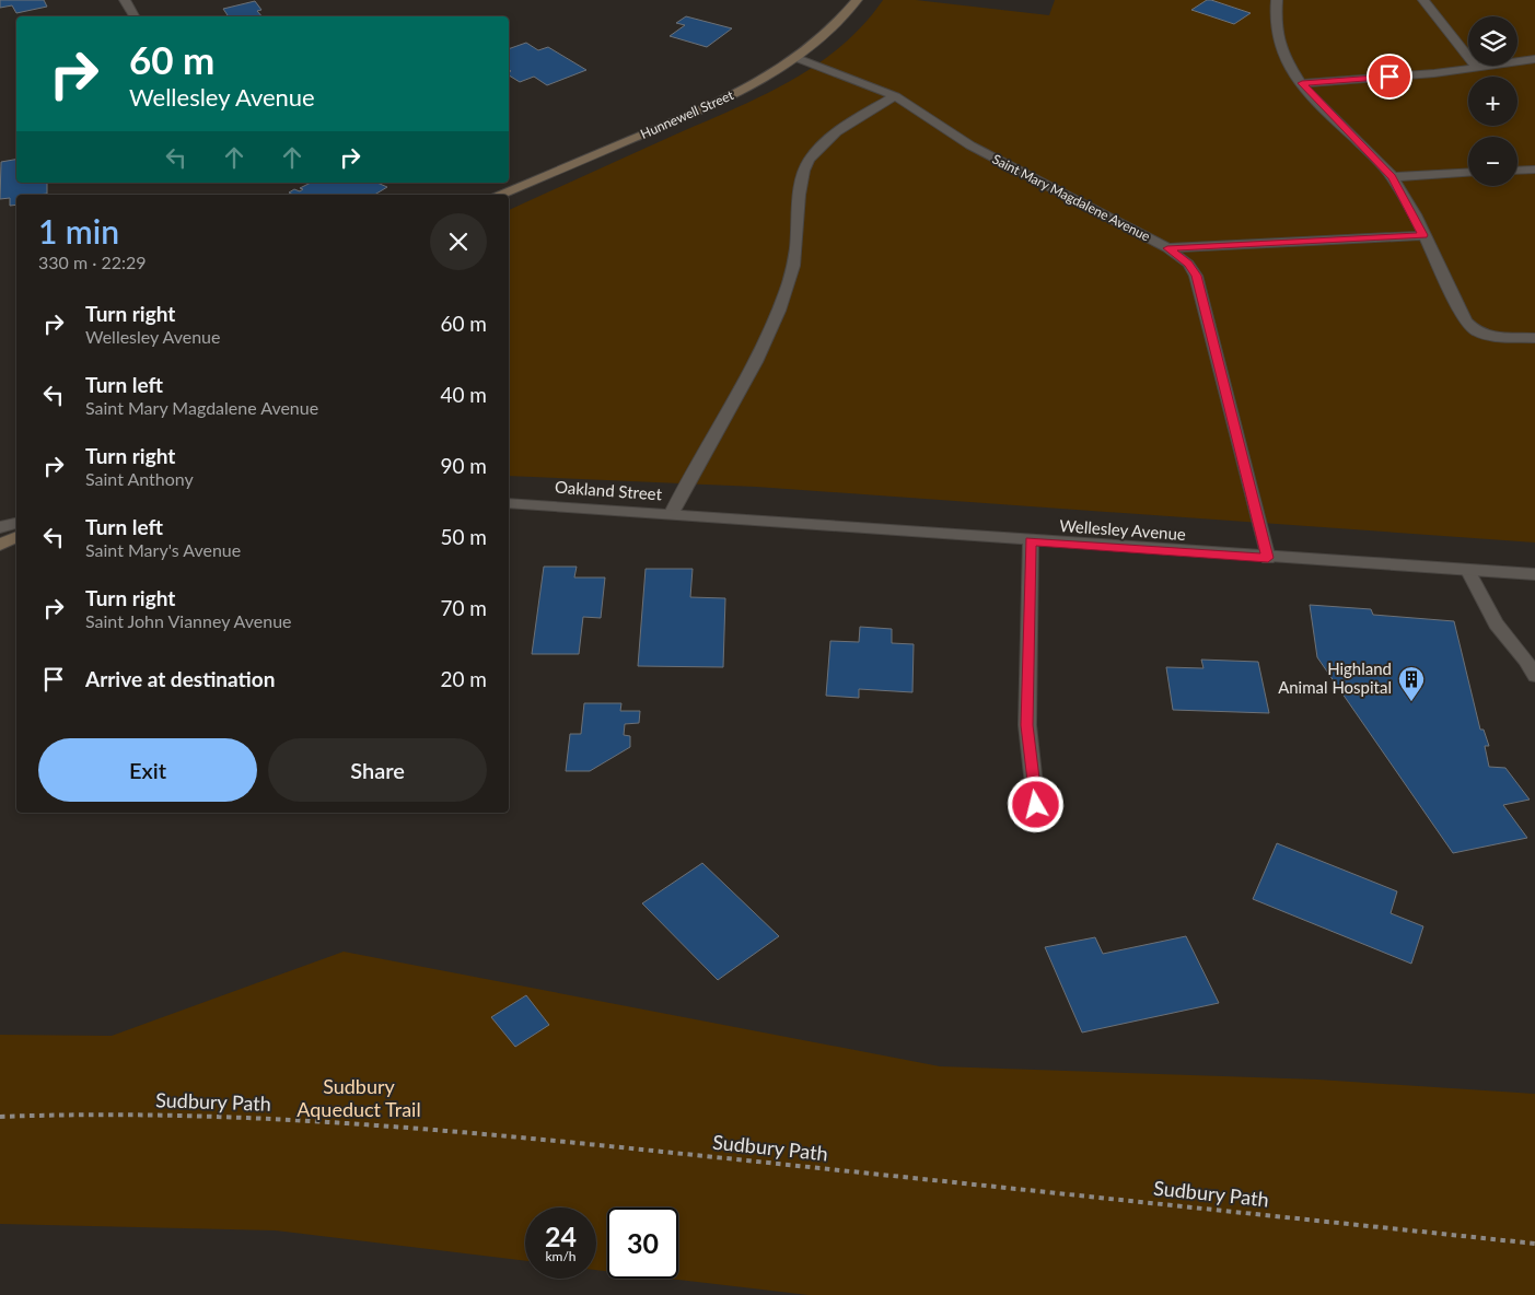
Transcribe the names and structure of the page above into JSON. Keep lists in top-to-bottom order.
{
  "streets": {
    "main road": ["Hunnewell Street"],
    "street": ["Saint Mary Magdalene Avenue", "Oakland Street", "Wellesley Avenue"],
    "path": ["Sudbury Path"]
  },
  "crossings": [
    ["Hunnewell Street", "Saint Mary Magdalene Avenue"],
    ["Saint Mary Magdalene Avenue", "Wellesley Avenue"],
    ["Oakland Street", "Wellesley Avenue"]
  ],
  "parks": ["Sudbury Aqueduct Trail"],
  "places": {
    "building": ["Highland Animal Hospital"]
  },
  "page": {
    "map_buttons": ["+", "−"],
    "turn": ["60 m", "Wellesley Avenue"],
    "heading": ["1 min", "330 m · 22:29"],
    "list": [
      {
        "name": "Turn right",
        "note": "Wellesley Avenue",
        "value": "60 m"
      },
      {
        "name": "Turn left",
        "note": "Saint Mary Magdalene Avenue",
        "value": "40 m"
      },
      {
        "name": "Turn right",
        "note": "Saint Anthony",
        "value": "90 m"
      },
      {
        "name": "Turn left",
        "note": "Saint Mary's Avenue",
        "value": "50 m"
      },
      {
        "name": "Turn right",
        "note": "Saint John Vianney Avenue",
        "value": "70 m"
      },
      {
        "name": "Arrive at destination",
        "value": "20 m"
      }
    ],
    "buttons": ["Exit", "Share"],
    "speed": "24 km/h",
    "limit": "30"
  }
}
